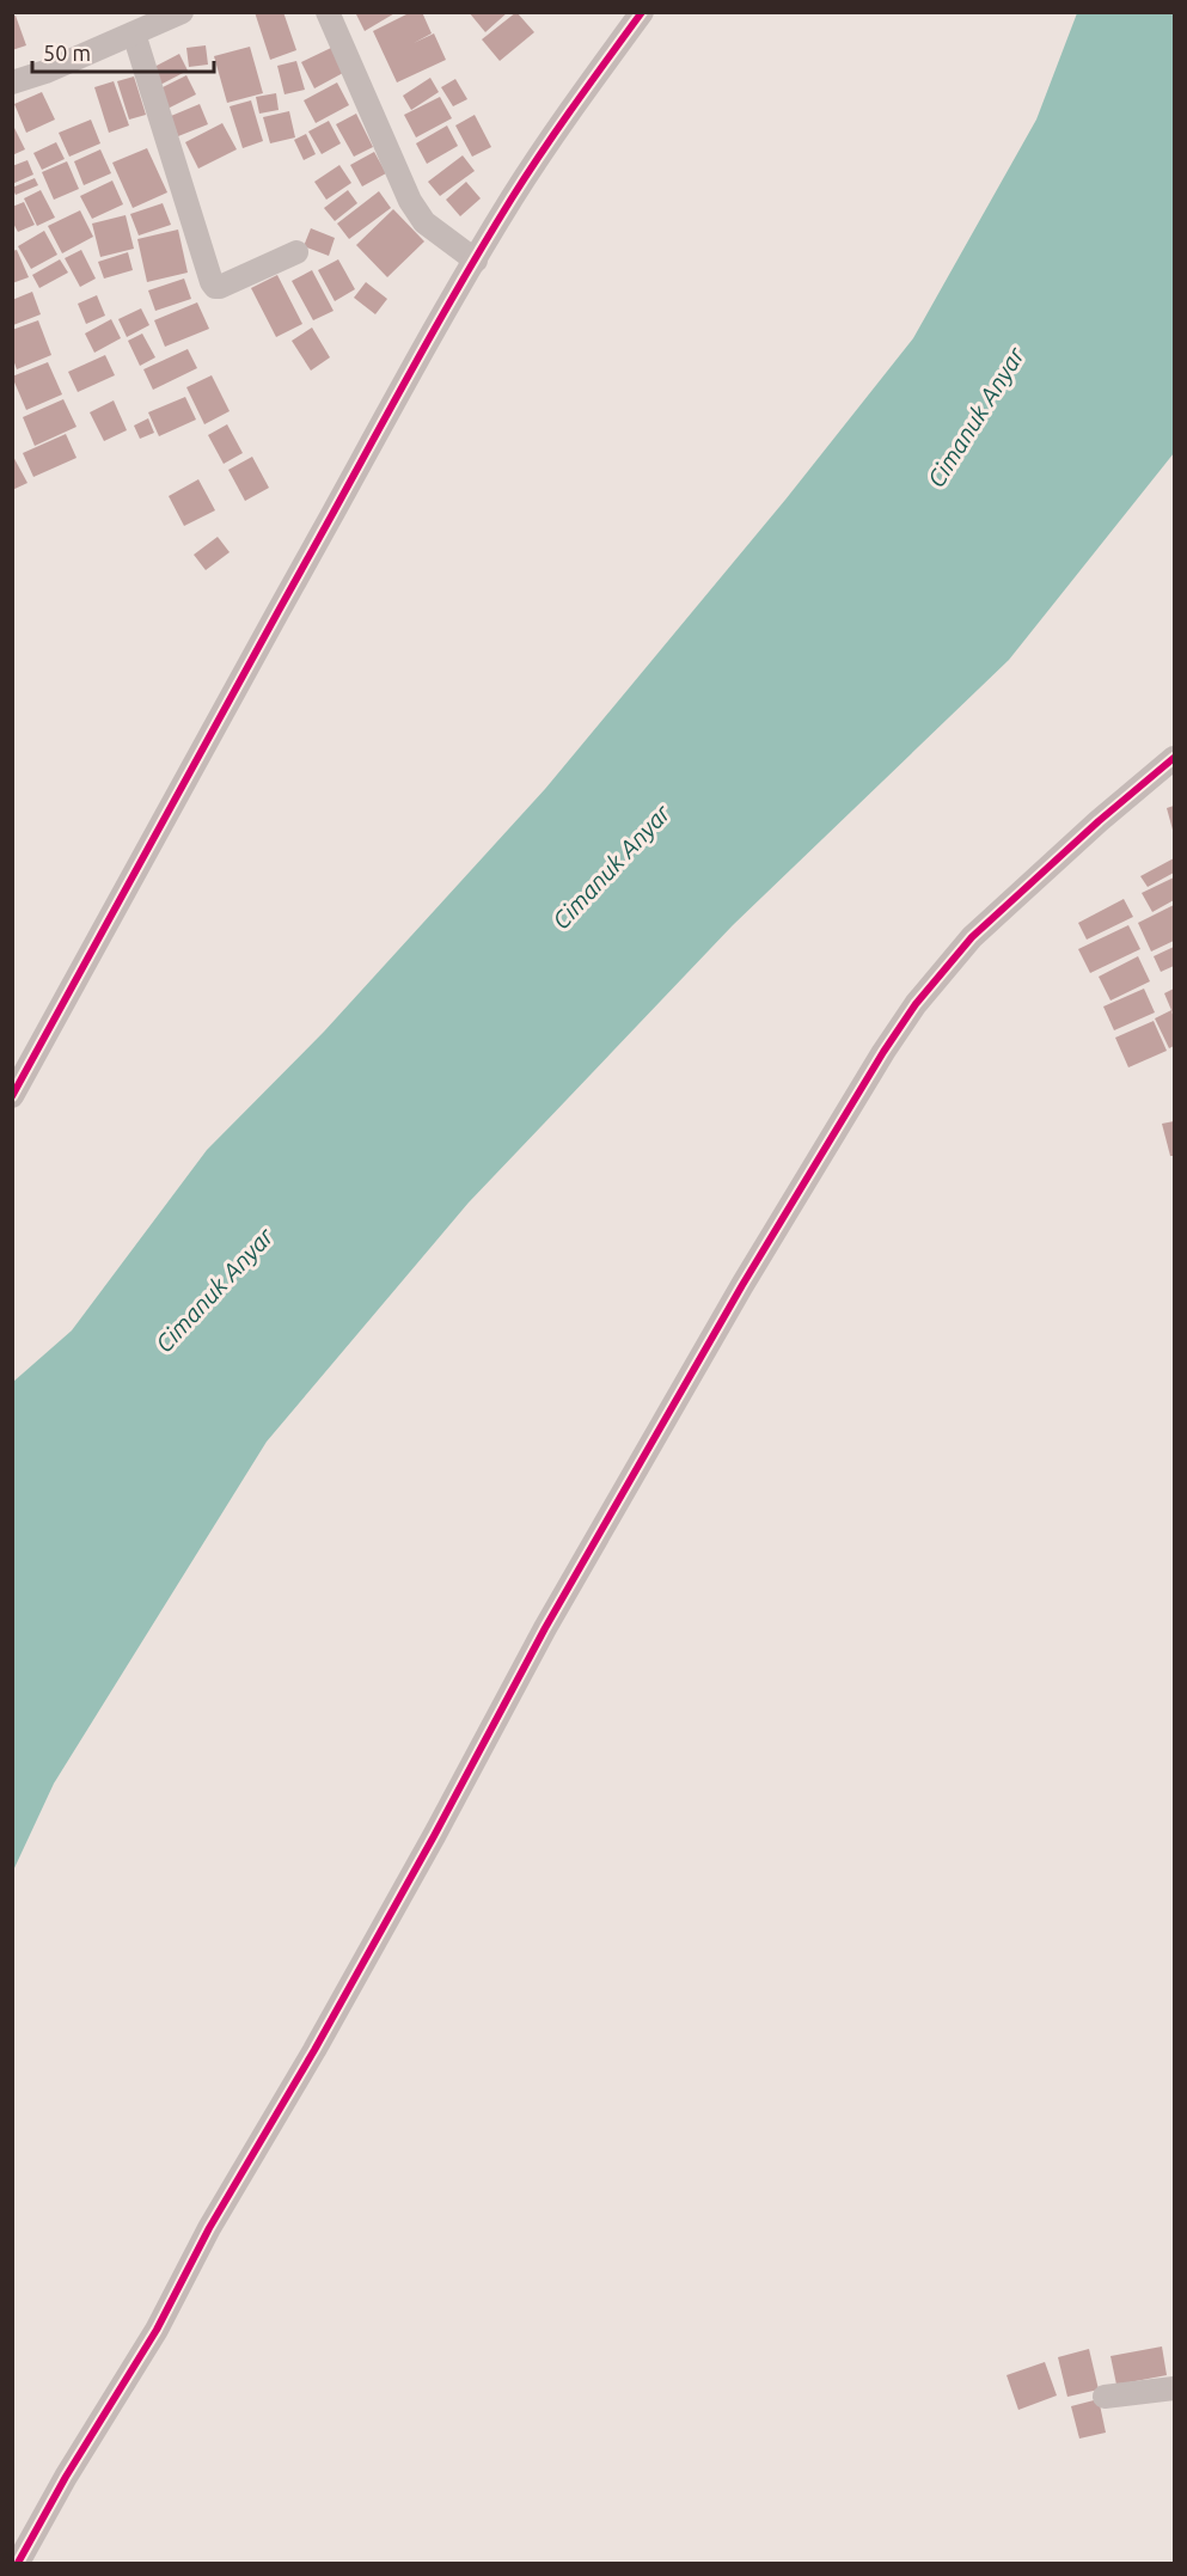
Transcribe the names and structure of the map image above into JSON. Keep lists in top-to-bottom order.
{
  "water": ["Cimanuk Anyar"],
  "scale_bar": "50 m"
}
